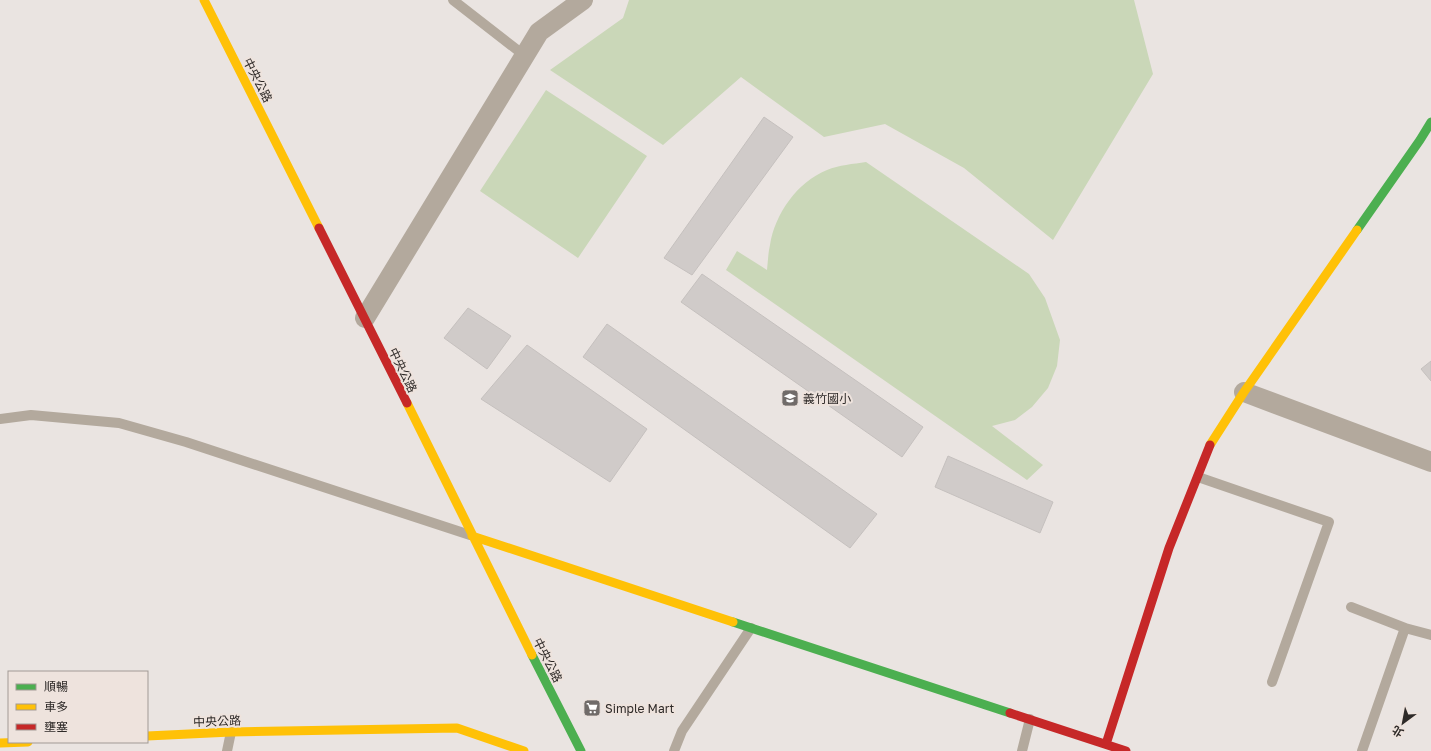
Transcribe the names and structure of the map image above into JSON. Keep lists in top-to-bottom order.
{
  "streets": {
    "street": ["中央公路"]
  },
  "places": {
    "school or university": ["義竹國小"],
    "supermarket": ["Simple Mart"]
  },
  "legend": ["順暢", "車多", "壅塞"],
  "north": "bottom left"
}
